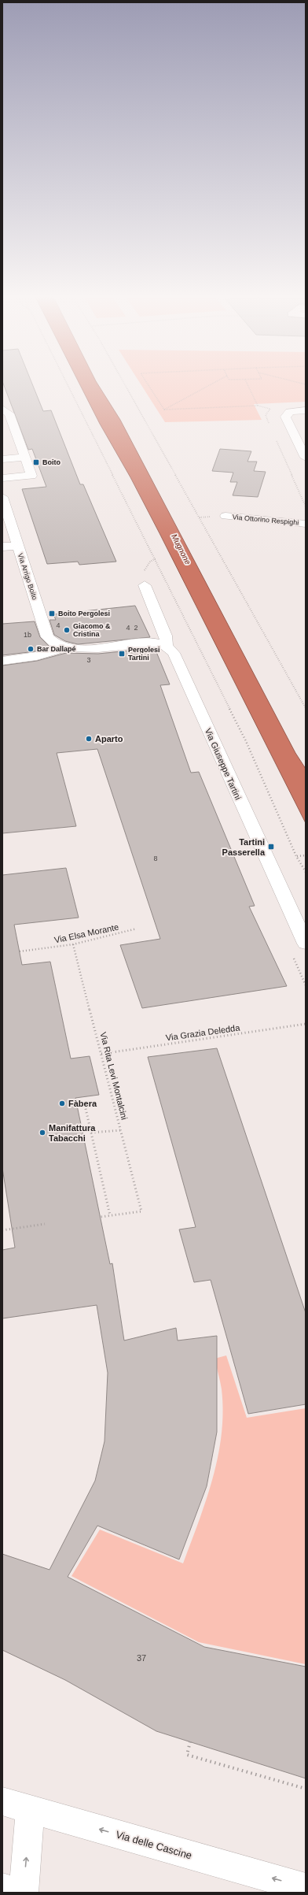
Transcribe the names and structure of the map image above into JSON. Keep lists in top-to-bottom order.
{
  "streets": {
    "street": [
      "Via Ottorino Respighi",
      "Via Arrigo Boito",
      "Via Giuseppe Tartini",
      "Via delle Cascine"
    ],
    "path": ["Via Elsa Morante", "Via Grazia Deledda", "Via Rita Levi Montalcini"]
  },
  "crossings": [
    ["Via Elsa Morante", "Via Rita Levi Montalcini"],
    ["Via Grazia Deledda", "Via Rita Levi Montalcini"]
  ],
  "one_way": ["Via delle Cascine"],
  "water": ["Mugnone"],
  "places": {
    "transit": [
      "Boito",
      "Boito Pergolesi",
      "Pergolesi Tartini",
      "Tartini Passerella"
    ],
    "other": [
      "Giacomo & Cristina",
      "Bar Dallapé",
      "Aparto",
      "Fàbera",
      "Manifattura Tabacchi"
    ]
  },
  "house_numbers": [
    "4",
    "4",
    "2",
    "1b",
    "3",
    "8",
    "37"
  ]
}
